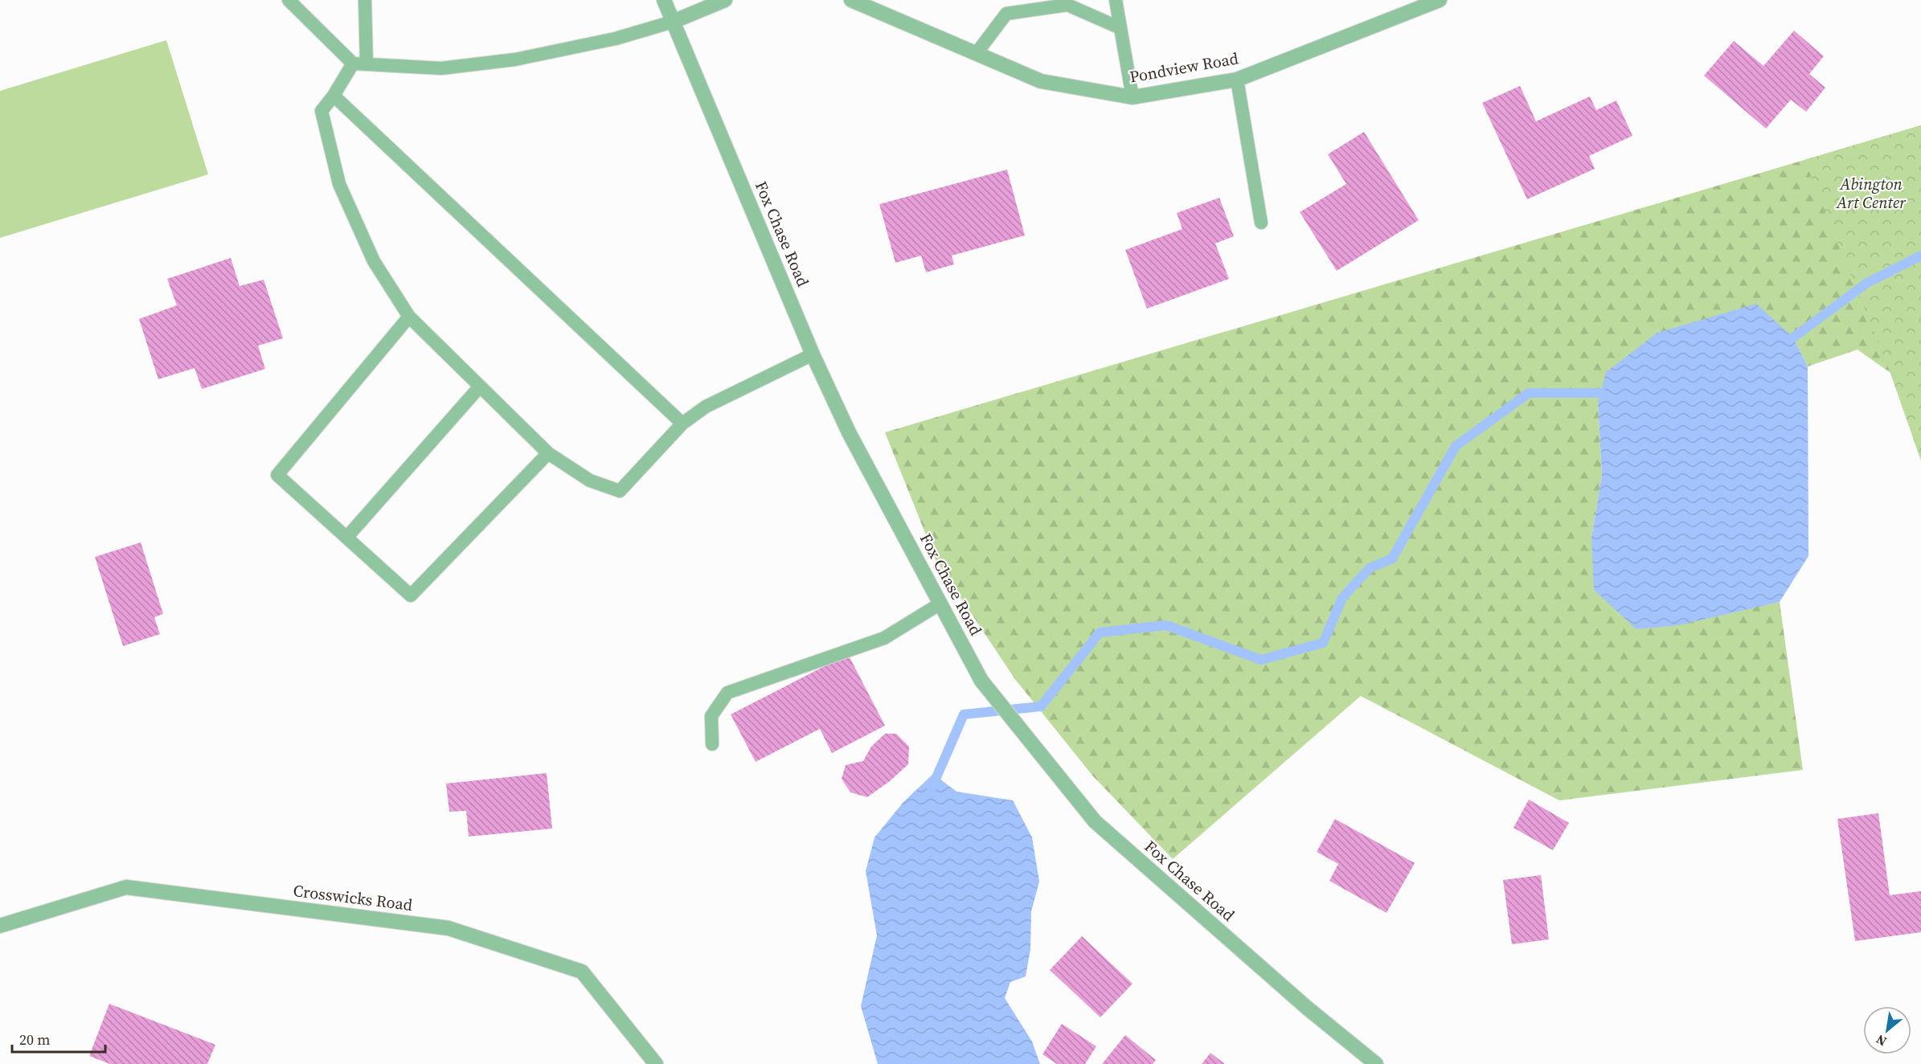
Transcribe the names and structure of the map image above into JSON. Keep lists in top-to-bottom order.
{
  "streets": {
    "street": ["Pondview Road", "Fox Chase Road", "Crosswicks Road"]
  },
  "parks": ["Abington Art Center"],
  "scale_bar": "20 m",
  "north": "bottom left"
}
